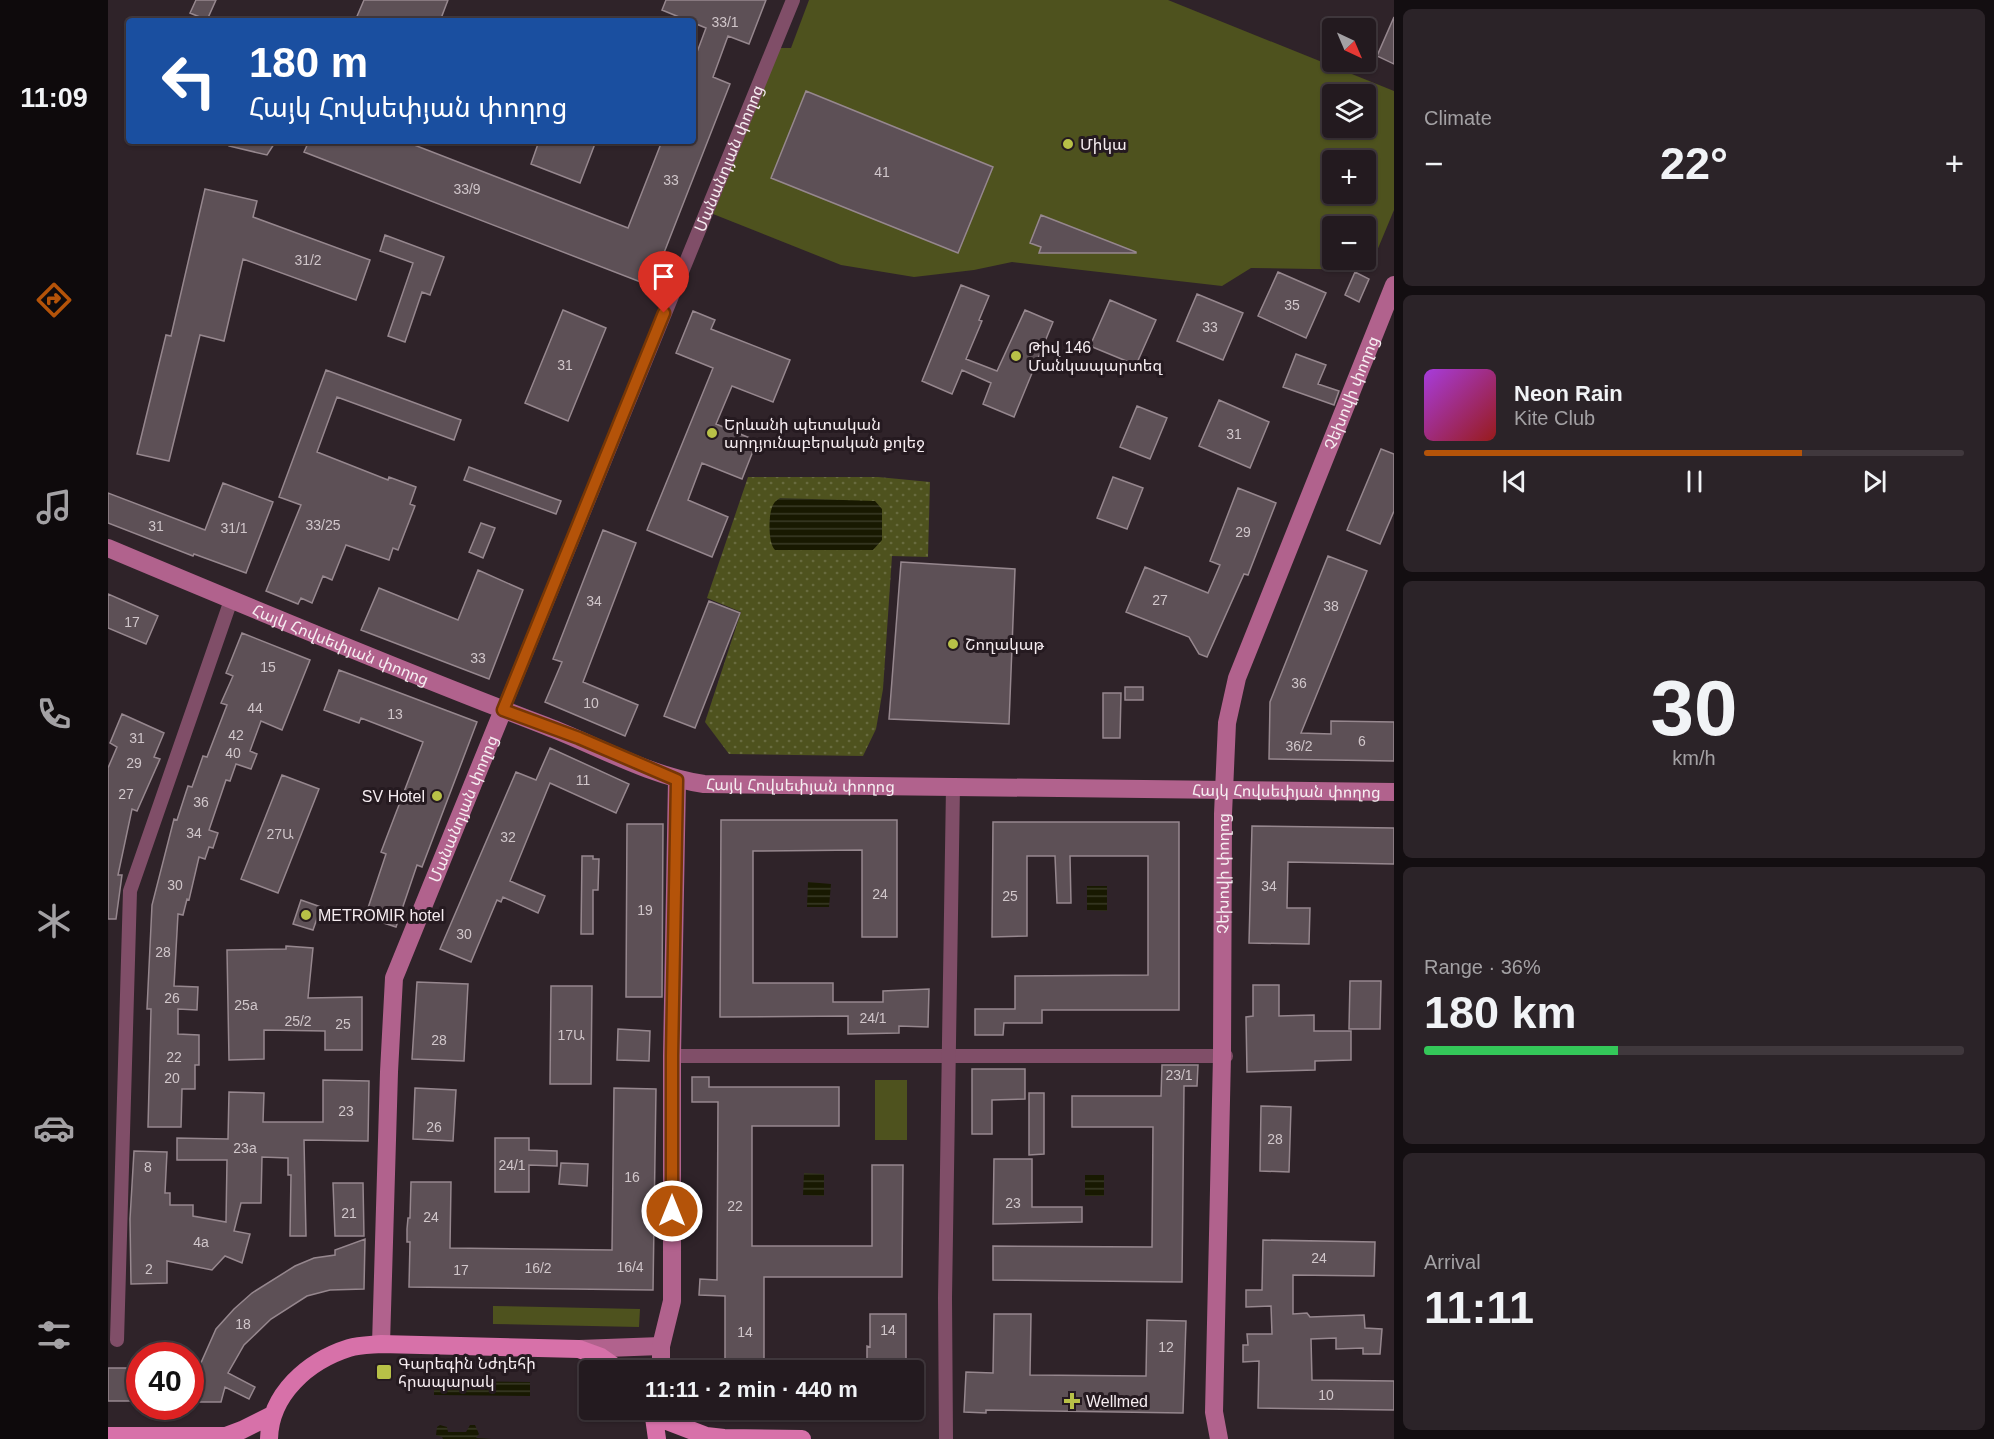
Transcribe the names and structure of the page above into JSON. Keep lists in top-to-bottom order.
{
  "streets": {
    "street": ["Մանանդյան փողոց", "Չեխովի փողոց", "Հայկ Հովսեփյան փողոց"]
  },
  "crossings": [
    ["Մանանդյան փողոց", "Հայկ Հովսեփյան փողոց"],
    ["Չեխովի փողոց", "Հայկ Հովսեփյան փողոց"]
  ],
  "places": {
    "other": [
      "Միկա",
      "Թիվ 146 Մանկապարտեզ",
      "Երևանի պետական արդյունաբերական քոլեջ",
      "Շողակաթ",
      "SV Hotel",
      "METROMIR hotel"
    ],
    "transit": ["Գարեգին Նժդեհի հրապարակ"],
    "health": ["Wellmed"]
  },
  "house_numbers": [
    "33/1",
    "41",
    "33",
    "33/9",
    "31/2",
    "35",
    "33",
    "31",
    "31",
    "33/25",
    "31",
    "31/1",
    "29",
    "27",
    "34",
    "38",
    "17",
    "33",
    "15",
    "36",
    "10",
    "44",
    "13",
    "42",
    "31",
    "6",
    "36/2",
    "40",
    "29",
    "11",
    "27",
    "36",
    "34",
    "27Ա",
    "32",
    "30",
    "34",
    "24",
    "25",
    "19",
    "30",
    "28",
    "26",
    "25a",
    "24/1",
    "25/2",
    "25",
    "17Ա",
    "28",
    "22",
    "23/1",
    "20",
    "23",
    "26",
    "28",
    "23a",
    "24/1",
    "8",
    "16",
    "23",
    "22",
    "21",
    "24",
    "4a",
    "24",
    "16/4",
    "16/2",
    "2",
    "17",
    "18",
    "14",
    "14",
    "12",
    "10"
  ],
  "north": "bottom right",
  "page": {
    "tabs": "11:09",
    "tile": [
      "Climate",
      ["30", "km/h"],
      ["Range · 36%", "180 km"],
      ["Arrival", "11:11"]
    ],
    "map_buttons": ["+", "−"],
    "turn": ["180 m", "Հայկ Հովսեփյան փողոց"],
    "heat": ["−", "22°", "+"],
    "song": ["Neon Rain", "Kite Club"],
    "limit": "40",
    "trip": "11:11 · 2 min · 440 m"
  }
}
